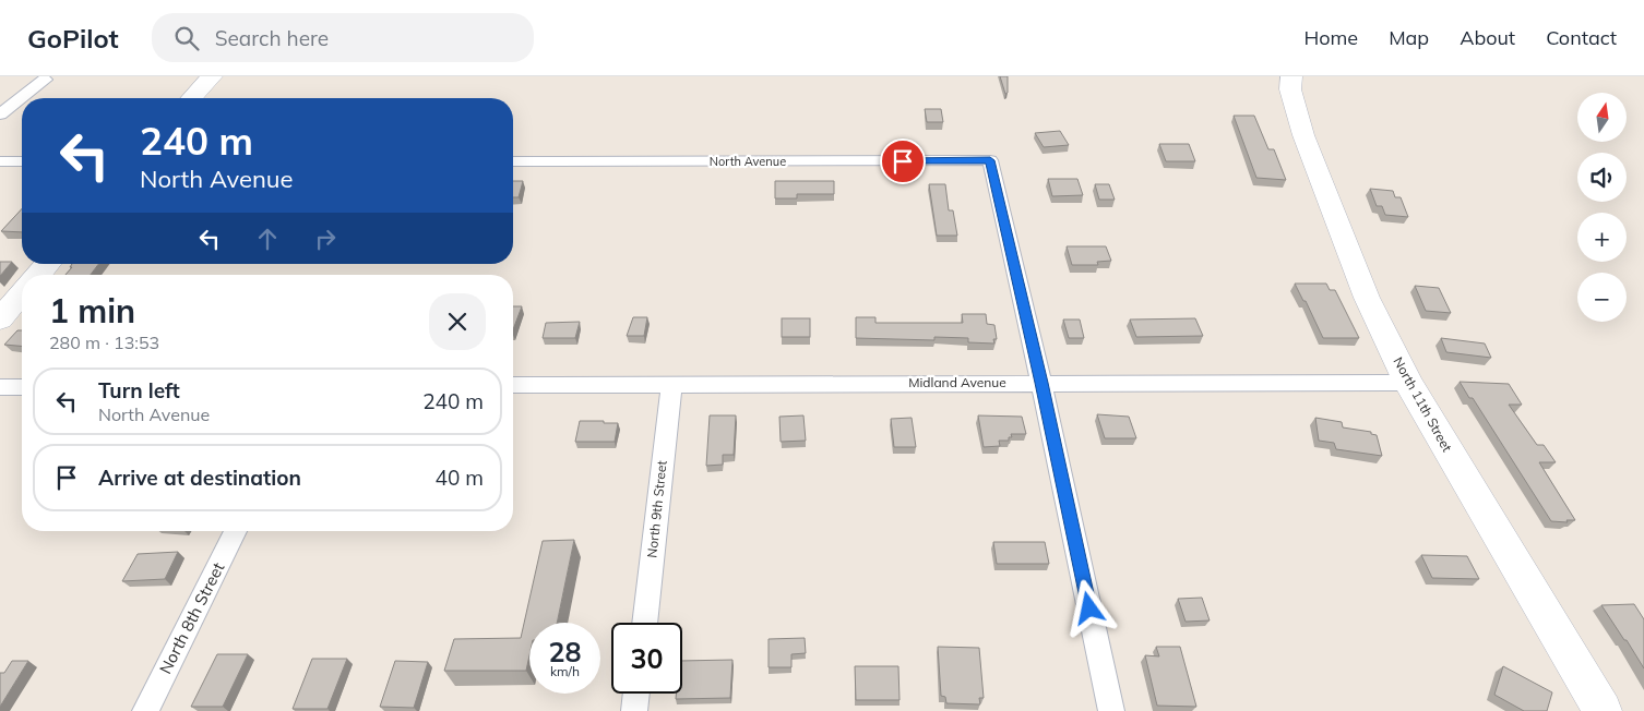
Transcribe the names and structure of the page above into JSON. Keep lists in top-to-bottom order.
{
  "streets": {
    "street": [
      "North Avenue",
      "Midland Avenue",
      "North 11th Street",
      "North 9th Street",
      "North 8th Street"
    ]
  },
  "crossings": [
    ["North Avenue", "Midland Avenue"],
    ["Midland Avenue", "North 11th Street"],
    ["Midland Avenue", "North 9th Street"]
  ],
  "north": "top",
  "page": {
    "header": "GoPilot",
    "search": "Search here",
    "nav": [
      "Home",
      "Map",
      "About",
      "Contact"
    ],
    "map_buttons": ["+", "−"],
    "turn": ["240 m", "North Avenue"],
    "heading": ["1 min", "280 m · 13:53"],
    "list": [
      {
        "name": "Turn left",
        "note": "North Avenue",
        "value": "240 m"
      },
      {
        "name": "Arrive at destination",
        "value": "40 m"
      }
    ],
    "speed": "28 km/h",
    "limit": "30"
  }
}
